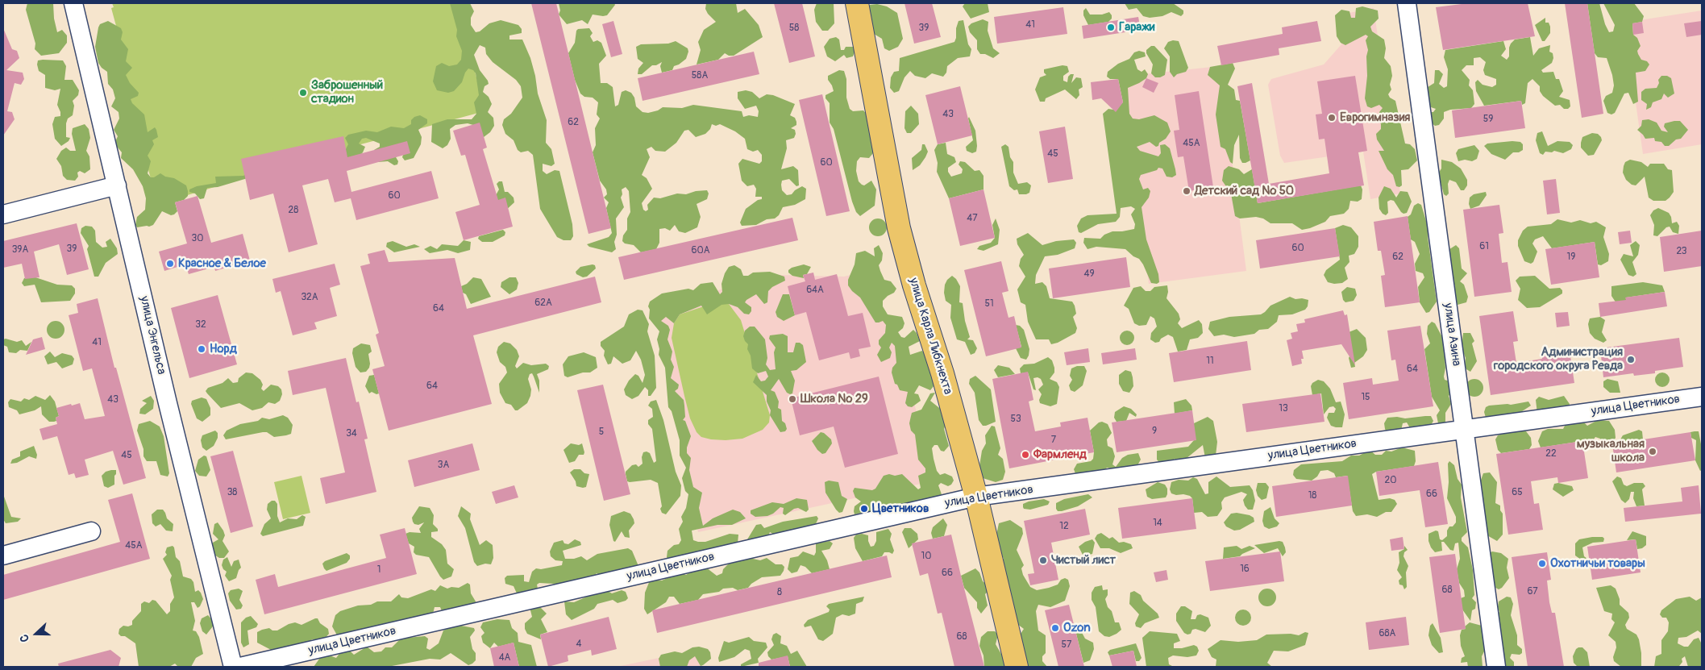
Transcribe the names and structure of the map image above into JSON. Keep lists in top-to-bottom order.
{
  "streets": {
    "main road": ["улица Карла Либкнехта"],
    "street": ["улица Азина", "улица Энгельса", "улица Цветников"]
  },
  "crossings": [
    ["улица Азина", "улица Цветников"],
    ["улица Карла Либкнехта", "улица Цветников"]
  ],
  "places": [
    "Гаражи",
    "Заброшенный стадион",
    "Еврогимназия",
    "Детский сад № 50",
    "Красное & Белое",
    "Норд",
    "Администрация городского округа Ревда",
    "Школа № 29",
    "музыкальная школа",
    "Фармленд",
    "Цветников",
    "Чистый лист",
    "Охотничьи товары",
    "Ozon"
  ],
  "house_numbers": [
    "41",
    "58",
    "39",
    "58А",
    "43",
    "59",
    "62",
    "45А",
    "45",
    "60",
    "60",
    "28",
    "47",
    "30",
    "61",
    "60",
    "39",
    "39А",
    "60А",
    "23",
    "62",
    "19",
    "49",
    "64А",
    "32А",
    "62А",
    "51",
    "64",
    "32",
    "41",
    "11",
    "64",
    "64",
    "15",
    "43",
    "13",
    "53",
    "9",
    "5",
    "34",
    "7",
    "22",
    "45",
    "3А",
    "20",
    "38",
    "65",
    "66",
    "18",
    "14",
    "12",
    "45А",
    "10",
    "16",
    "1",
    "66",
    "68",
    "67",
    "8",
    "68А",
    "68",
    "4",
    "57",
    "4А"
  ],
  "north": "left"
}
